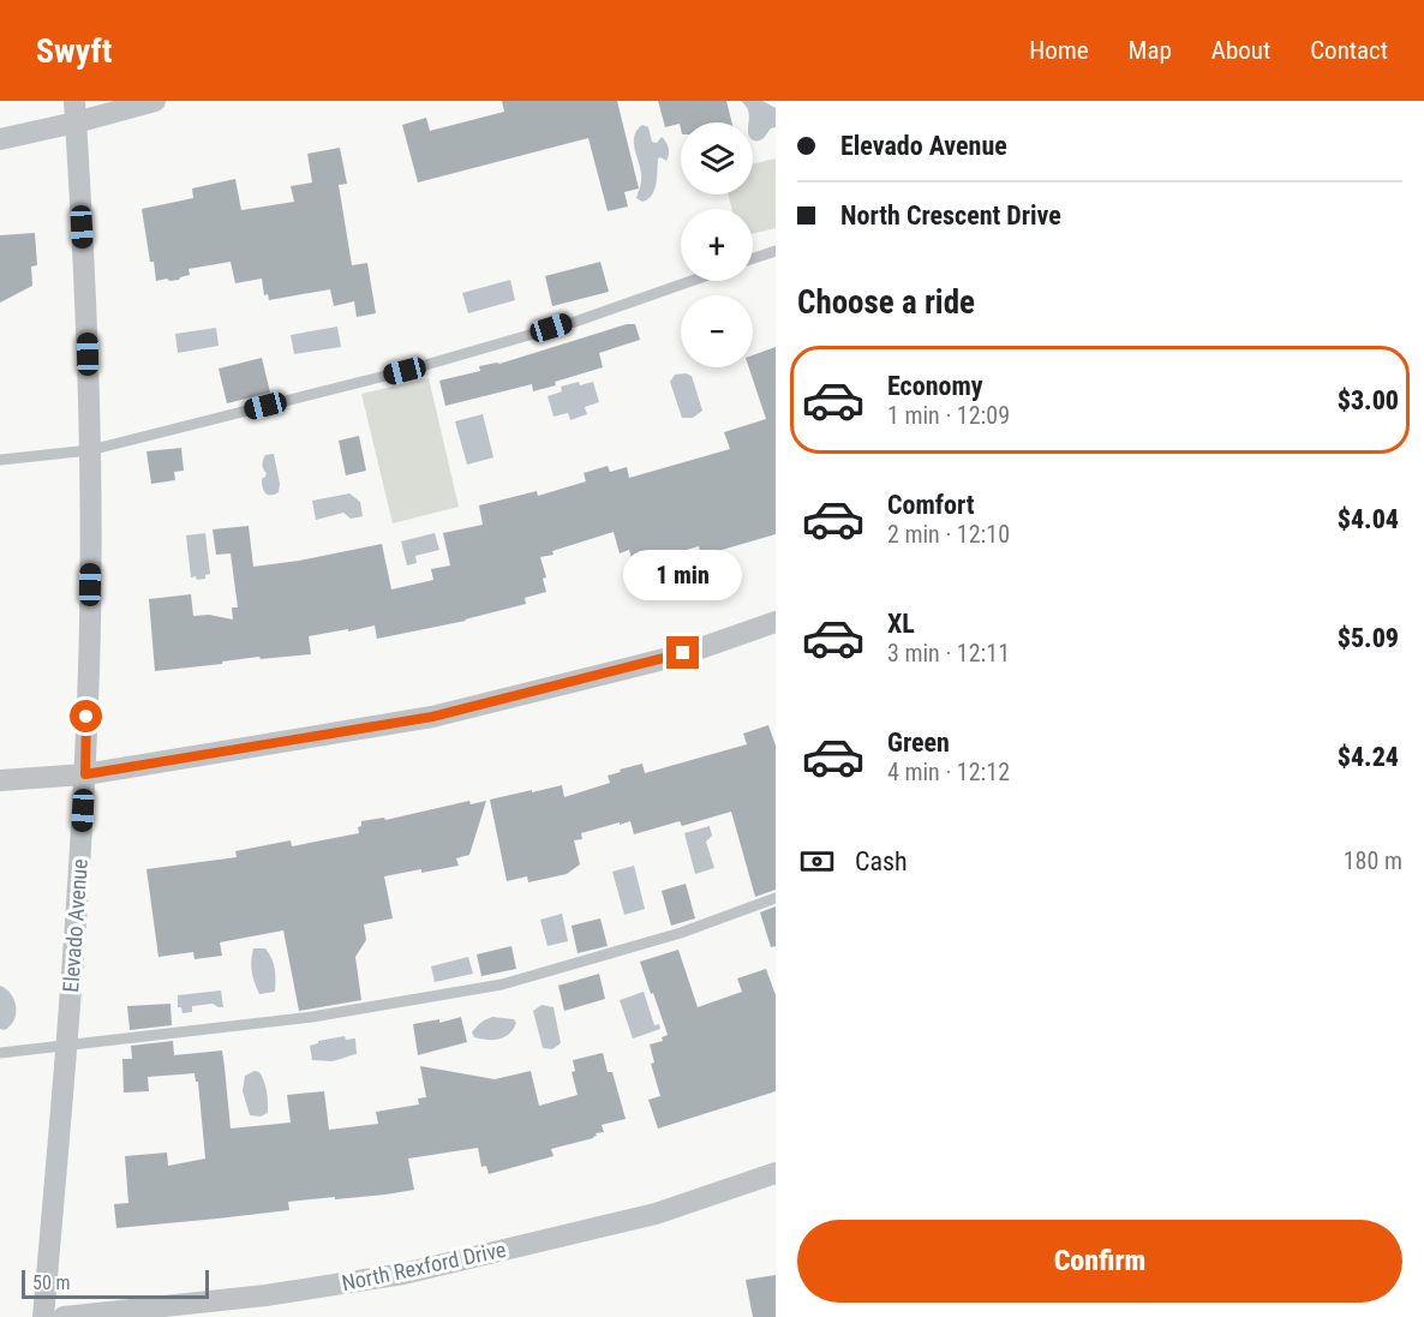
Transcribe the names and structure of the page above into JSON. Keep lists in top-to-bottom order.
{
  "streets": {
    "street": ["Elevado Avenue", "North Rexford Drive"]
  },
  "scale_bar": "50 m",
  "page": {
    "header": "Swyft",
    "nav": [
      "Home",
      "Map",
      "About",
      "Contact"
    ],
    "banner": ["Elevado Avenue", "North Crescent Drive"],
    "map_buttons": ["+", "−"],
    "heading": "Choose a ride",
    "list": [
      {
        "name": "Economy",
        "note": "1 min · 12:09",
        "value": "$3.00"
      },
      {
        "name": "Comfort",
        "note": "2 min · 12:10",
        "value": "$4.04"
      },
      {
        "name": "XL",
        "note": "3 min · 12:11",
        "value": "$5.09"
      },
      {
        "name": "Green",
        "note": "4 min · 12:12",
        "value": "$4.24"
      }
    ],
    "bubble": "1 min",
    "pay": ["Cash", "180 m"],
    "buttons": "Confirm",
    "scale": "50 m"
  }
}
